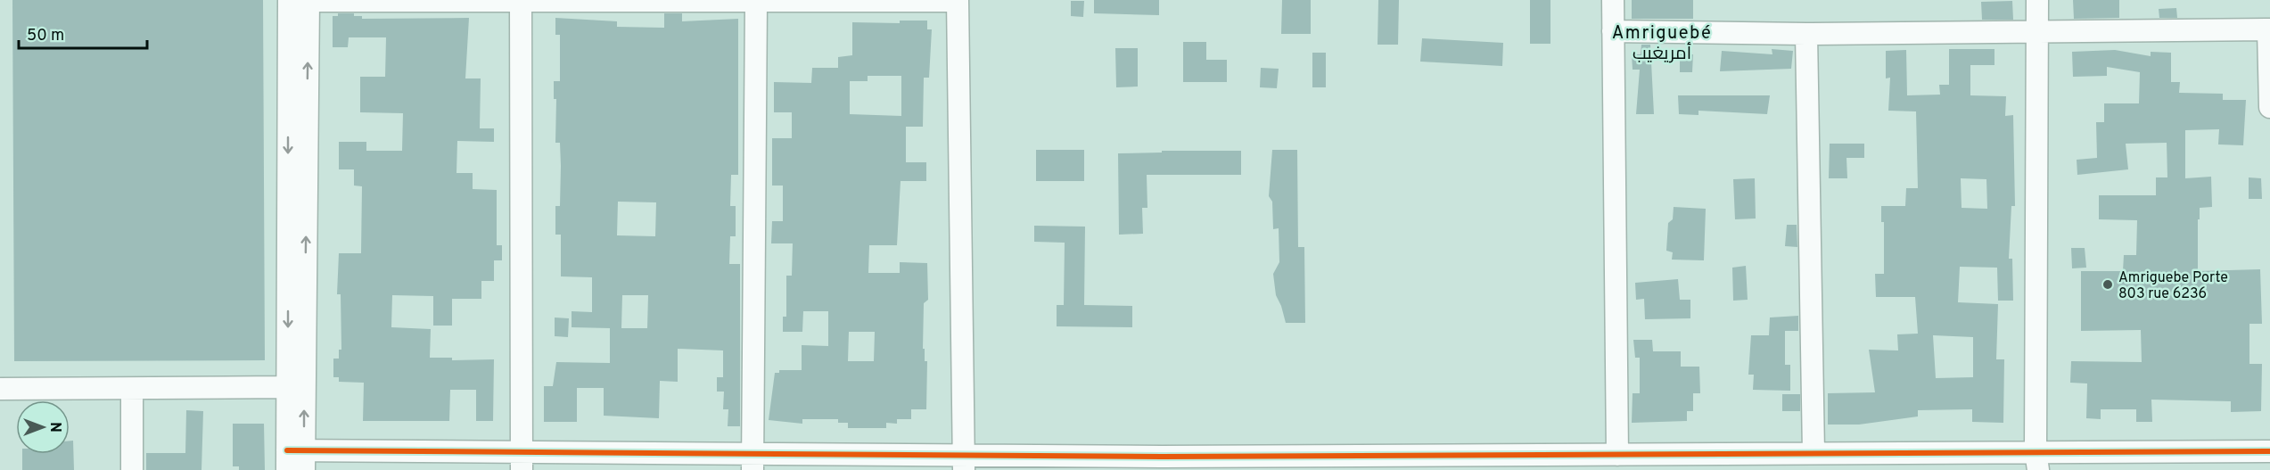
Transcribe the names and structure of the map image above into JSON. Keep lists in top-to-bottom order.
{
  "districts": ["Amriguebé أمريغيب"],
  "places": ["Amriguebe Porte 803 rue 6236"],
  "scale_bar": "50 m",
  "north": "right"
}
